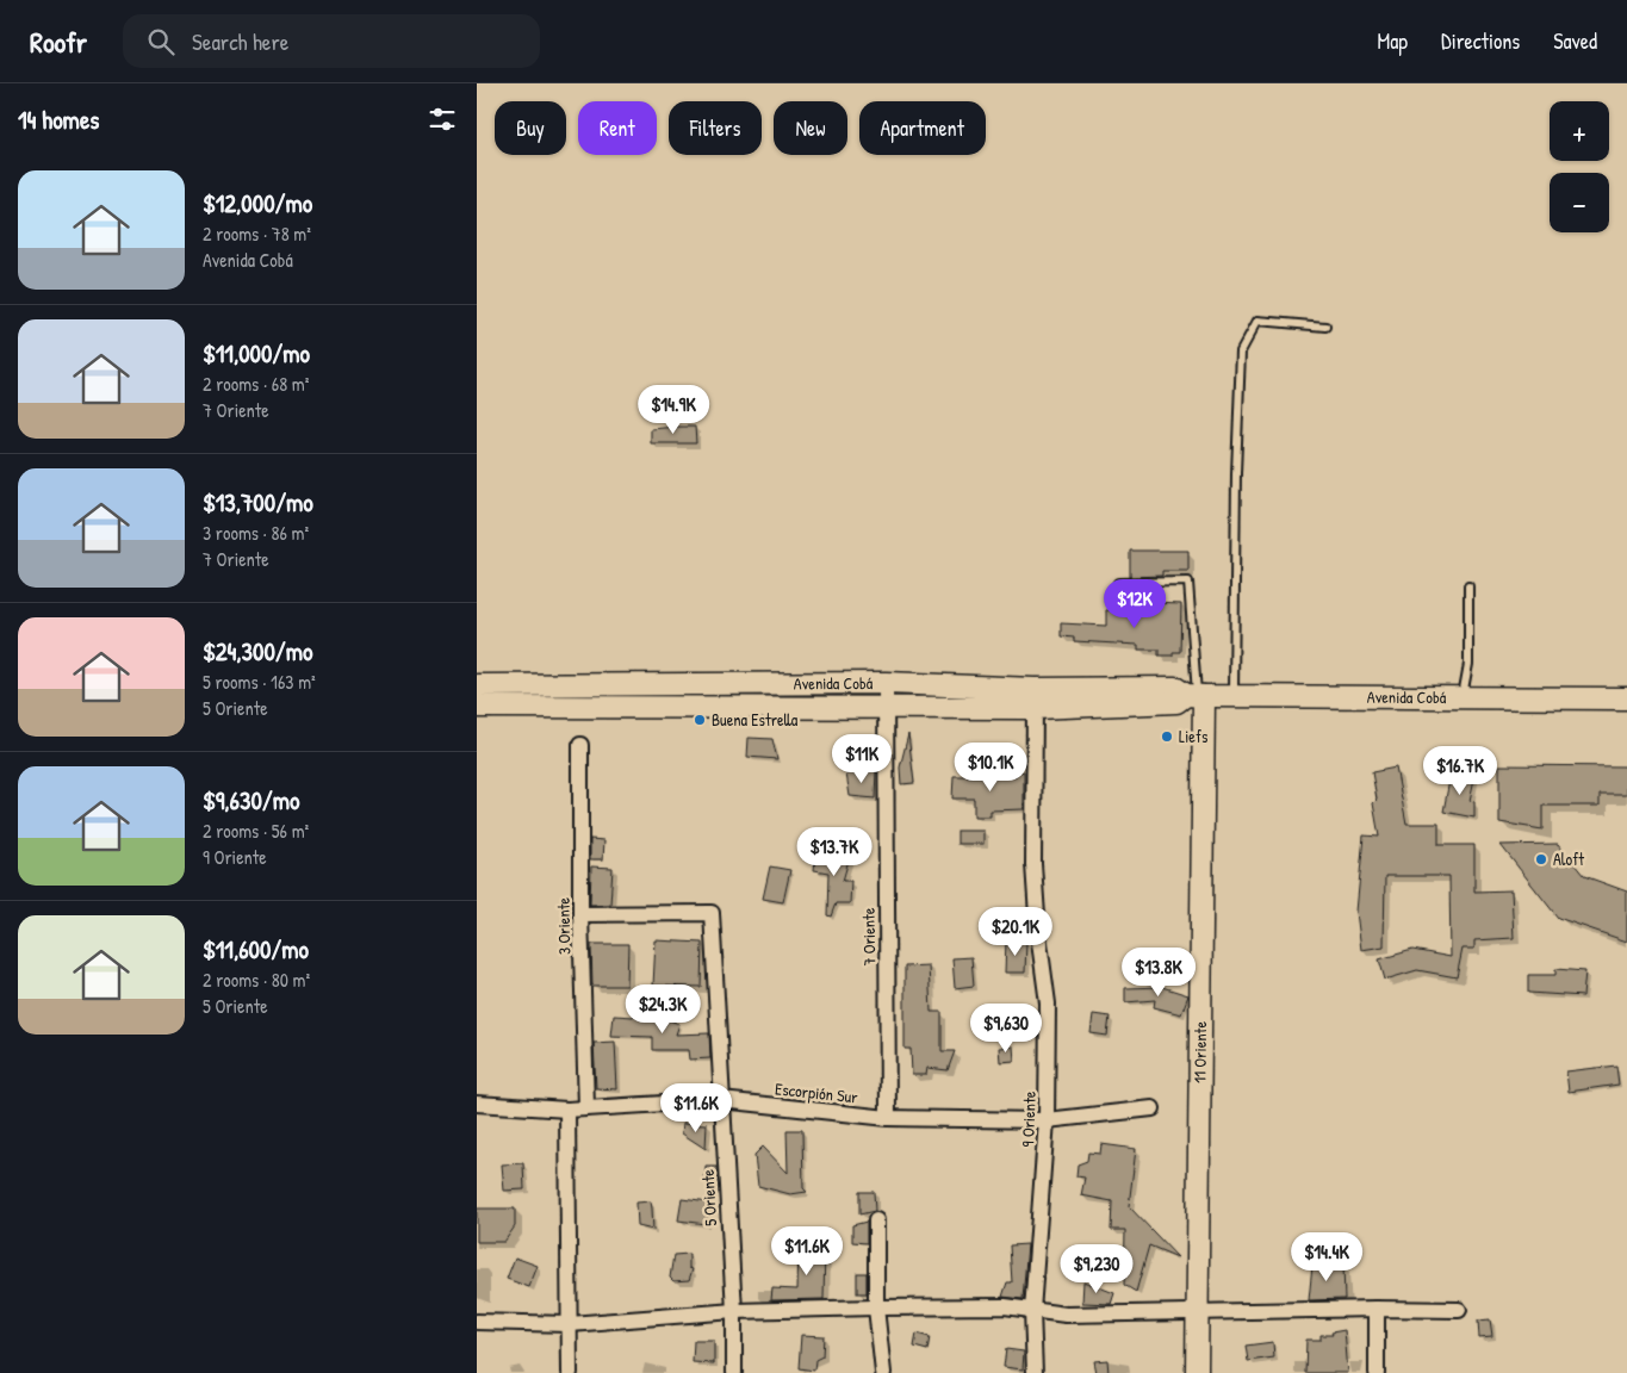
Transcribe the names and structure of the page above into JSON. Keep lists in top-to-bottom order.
{
  "streets": {
    "main road": ["Avenida Cobá", "11 Oriente"],
    "street": [
      "3 Oriente",
      "7 Oriente",
      "Escorpión Sur",
      "9 Oriente",
      "5 Oriente"
    ]
  },
  "crossings": [
    ["Avenida Cobá", "7 Oriente"],
    ["Avenida Cobá", "11 Oriente"],
    ["Avenida Cobá", "9 Oriente"],
    ["3 Oriente", "Escorpión Sur"],
    ["3 Oriente", "5 Oriente"],
    ["7 Oriente", "Escorpión Sur"],
    ["Escorpión Sur", "9 Oriente"],
    ["Escorpión Sur", "5 Oriente"]
  ],
  "places": ["Buena Estrella", "Liefs", "Aloft"],
  "page": {
    "header": "Roofr",
    "search": "Search here",
    "nav": ["Map", "Directions", "Saved"],
    "heading": "14 homes",
    "map_buttons": ["+", "−"],
    "chip": [
      "Buy",
      "Rent",
      "Filters",
      "New",
      "Apartment"
    ],
    "list": [
      {
        "name": "$12,000/mo",
        "note": "2 rooms · 78 m² · Avenida Cobá"
      },
      {
        "name": "$11,000/mo",
        "note": "2 rooms · 68 m² · 7 Oriente"
      },
      {
        "name": "$13,700/mo",
        "note": "3 rooms · 86 m² · 7 Oriente"
      },
      {
        "name": "$24,300/mo",
        "note": "5 rooms · 163 m² · 5 Oriente"
      },
      {
        "name": "$9,630/mo",
        "note": "2 rooms · 56 m² · 9 Oriente"
      },
      {
        "name": "$11,600/mo",
        "note": "2 rooms · 80 m² · 5 Oriente"
      }
    ],
    "price": [
      "$14.9K",
      "$12K",
      "$11K",
      "$10.1K",
      "$16.7K",
      "$13.7K",
      "$20.1K",
      "$13.8K",
      "$24.3K",
      "$9,630",
      "$11.6K",
      "$11.6K",
      "$14.4K",
      "$9,230"
    ]
  }
}
